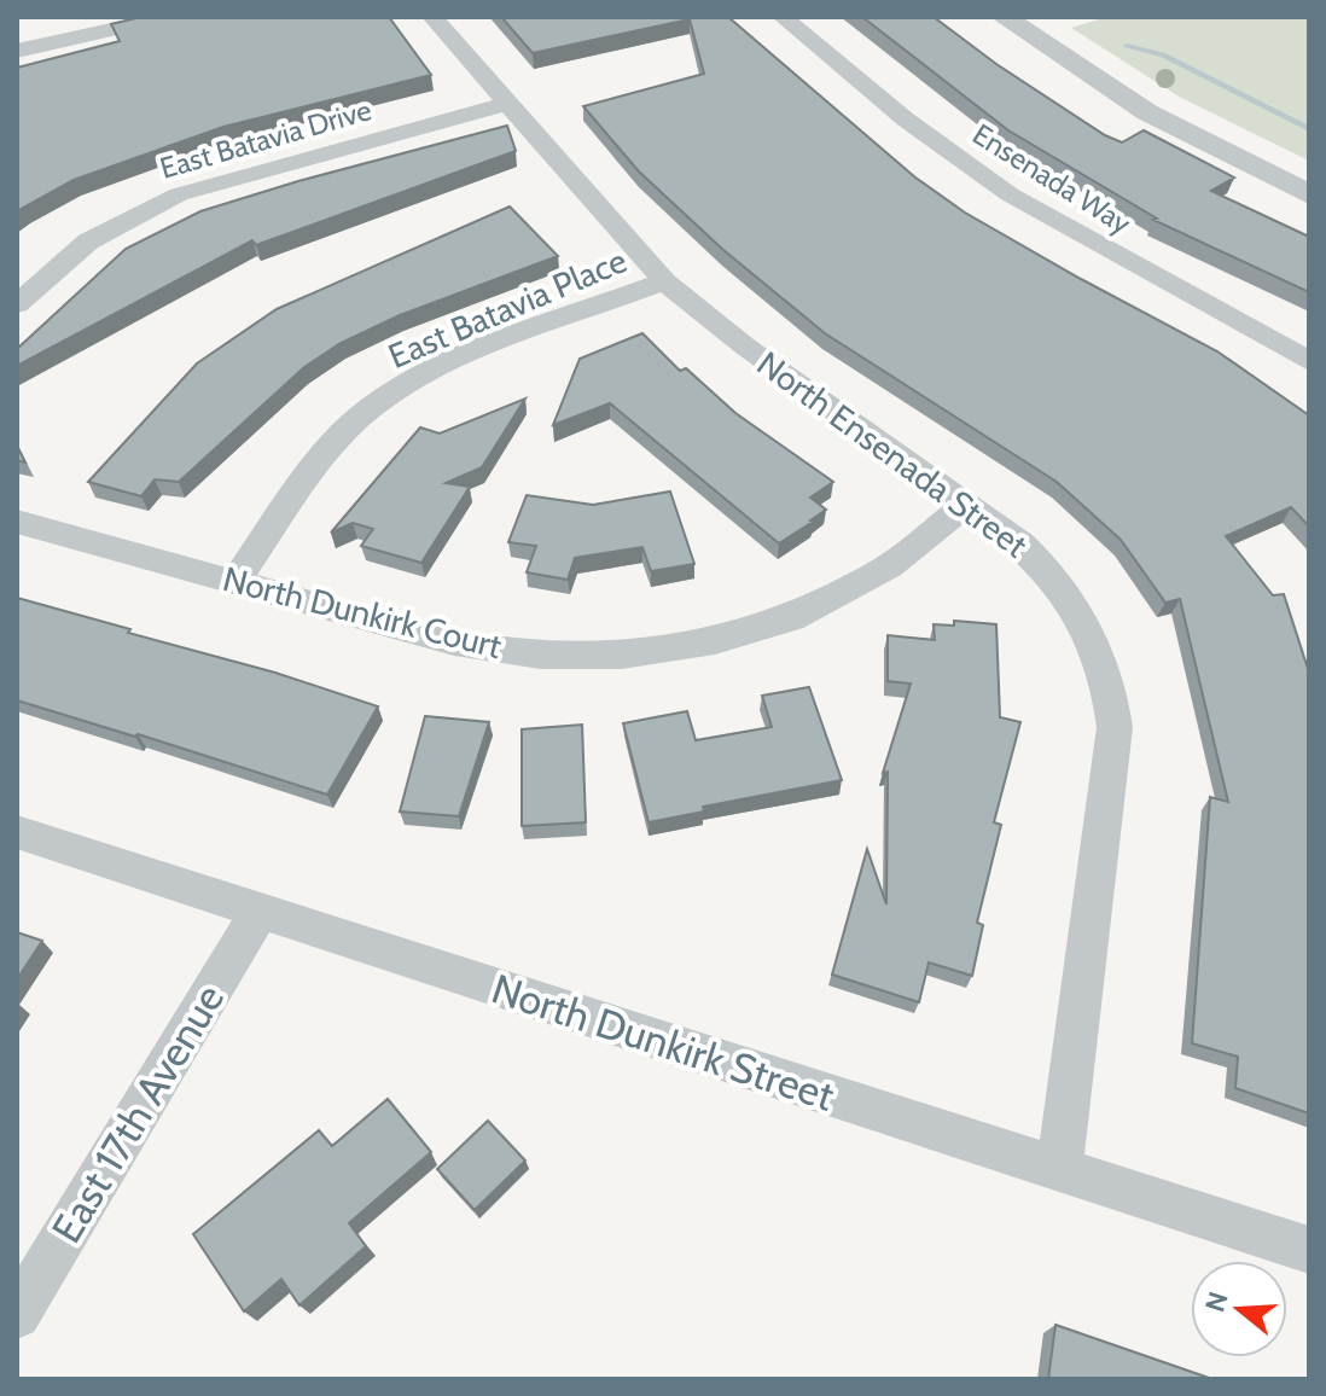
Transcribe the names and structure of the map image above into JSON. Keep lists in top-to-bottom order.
{
  "streets": {
    "street": [
      "East Batavia Drive",
      "Ensenada Way",
      "East Batavia Place",
      "North Ensenada Street",
      "North Dunkirk Court",
      "North Dunkirk Street",
      "East 17th Avenue"
    ]
  },
  "crossings": [
    ["East Batavia Drive", "North Ensenada Street"],
    ["East Batavia Place", "North Ensenada Street"],
    ["East Batavia Place", "North Dunkirk Court"],
    ["North Ensenada Street", "North Dunkirk Court"],
    ["North Ensenada Street", "North Dunkirk Street"],
    ["North Dunkirk Street", "East 17th Avenue"]
  ],
  "north": "left"
}
